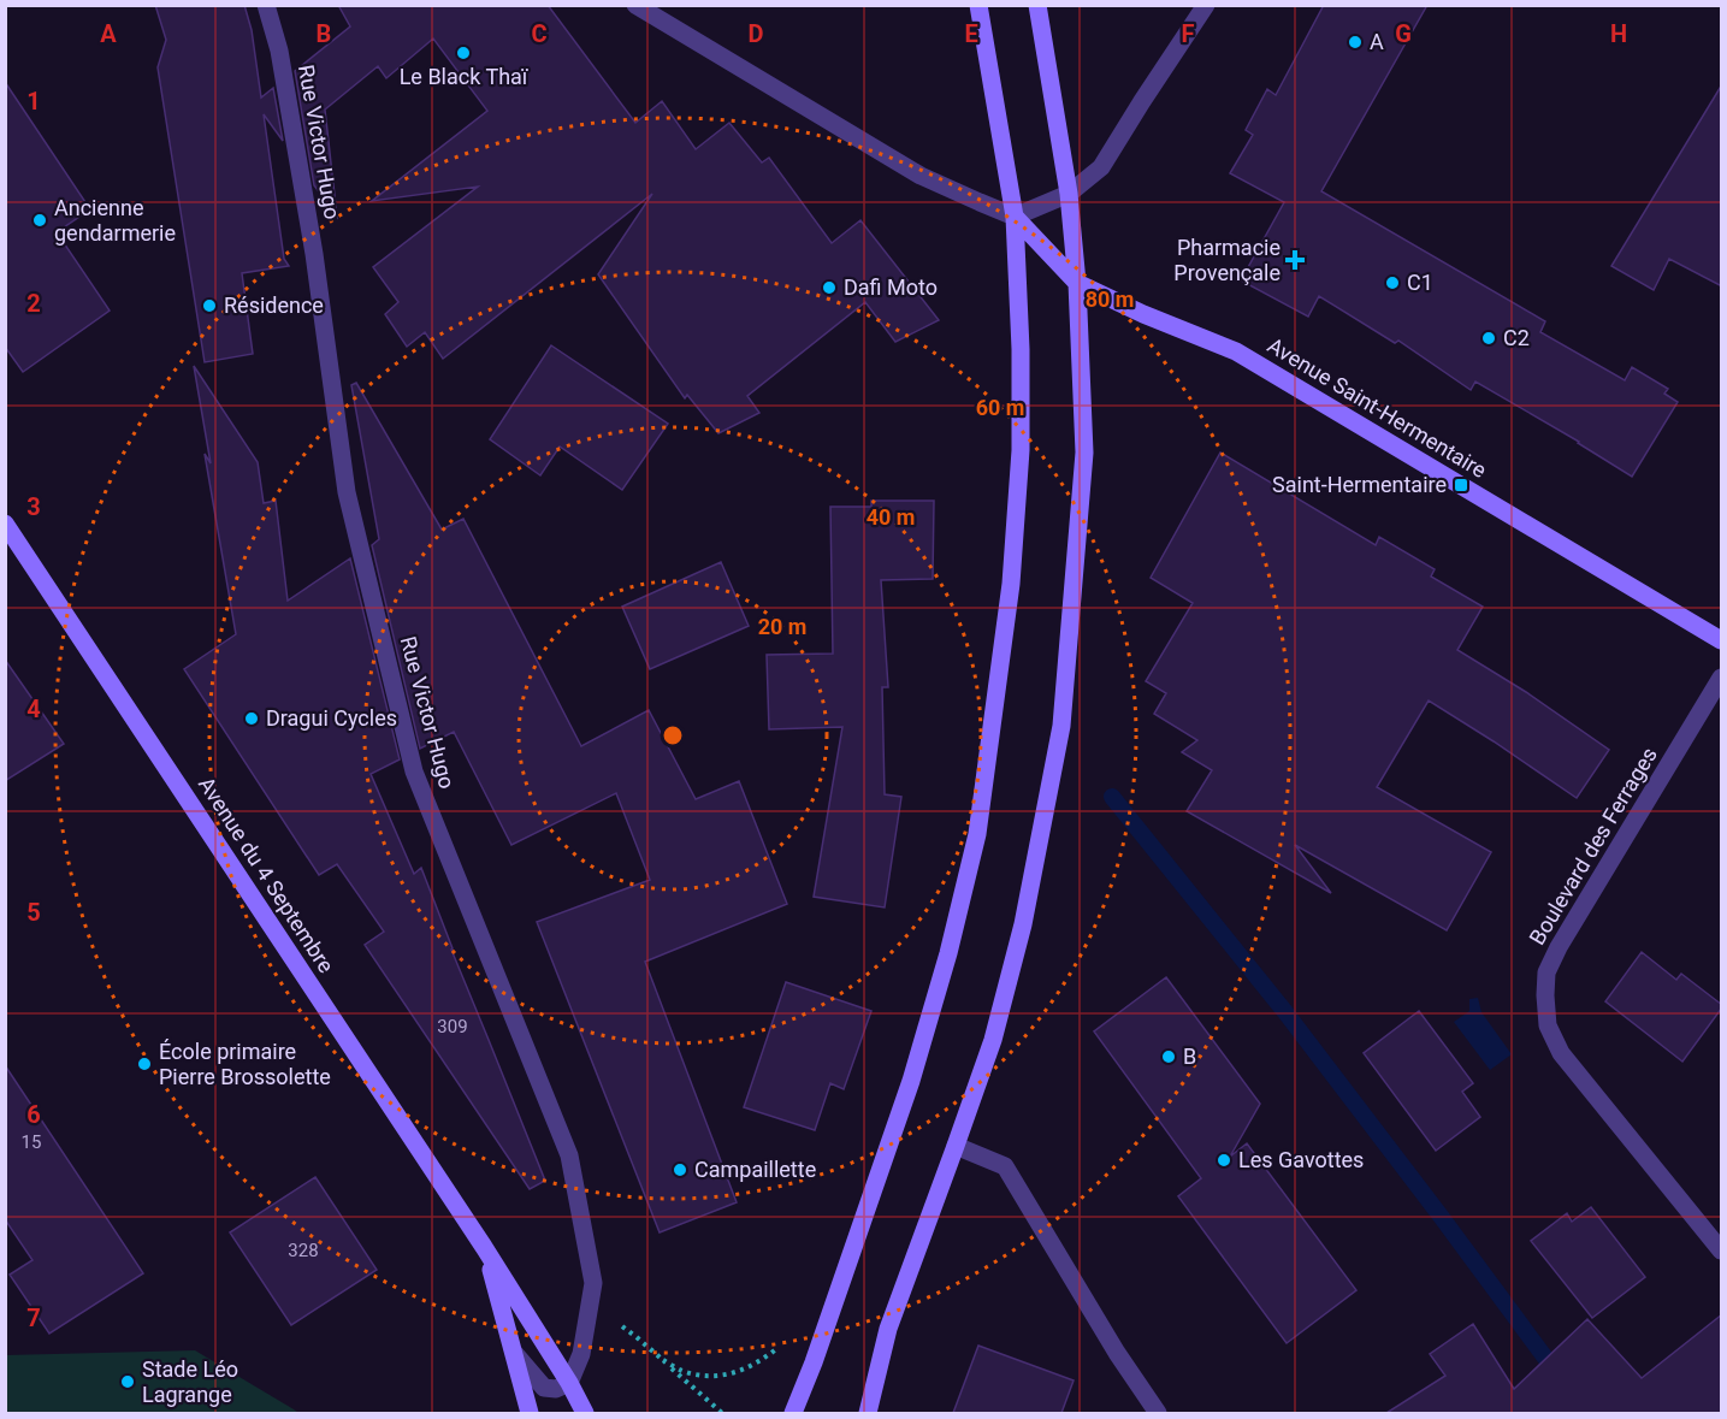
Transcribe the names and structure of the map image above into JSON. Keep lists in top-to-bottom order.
{
  "streets": {
    "main road": ["Avenue Saint-Hermentaire", "Avenue du 4 Septembre"],
    "street": ["Rue Victor Hugo", "Boulevard des Ferrages"]
  },
  "crossings": [
    ["Rue Victor Hugo", "Avenue du 4 Septembre"]
  ],
  "places": {
    "other": [
      "A",
      "Le Black Thaï",
      "Ancienne gendarmerie",
      "C1",
      "Dafi Moto",
      "Résidence",
      "C2",
      "Dragui Cycles",
      "B",
      "École primaire Pierre Brossolette",
      "Les Gavottes",
      "Campaillette",
      "Stade Léo Lagrange"
    ],
    "health": ["Pharmacie Provençale"],
    "transit": ["Saint-Hermentaire"]
  },
  "house_numbers": ["309", "15", "328"],
  "grid": {
    "columns": [
      "A",
      "B",
      "C",
      "D",
      "E",
      "F",
      "G",
      "H"
    ],
    "rows": [
      "1",
      "2",
      "3",
      "4",
      "5",
      "6",
      "7"
    ]
  },
  "rings": [
    "80 m",
    "60 m",
    "40 m",
    "20 m"
  ]
}
